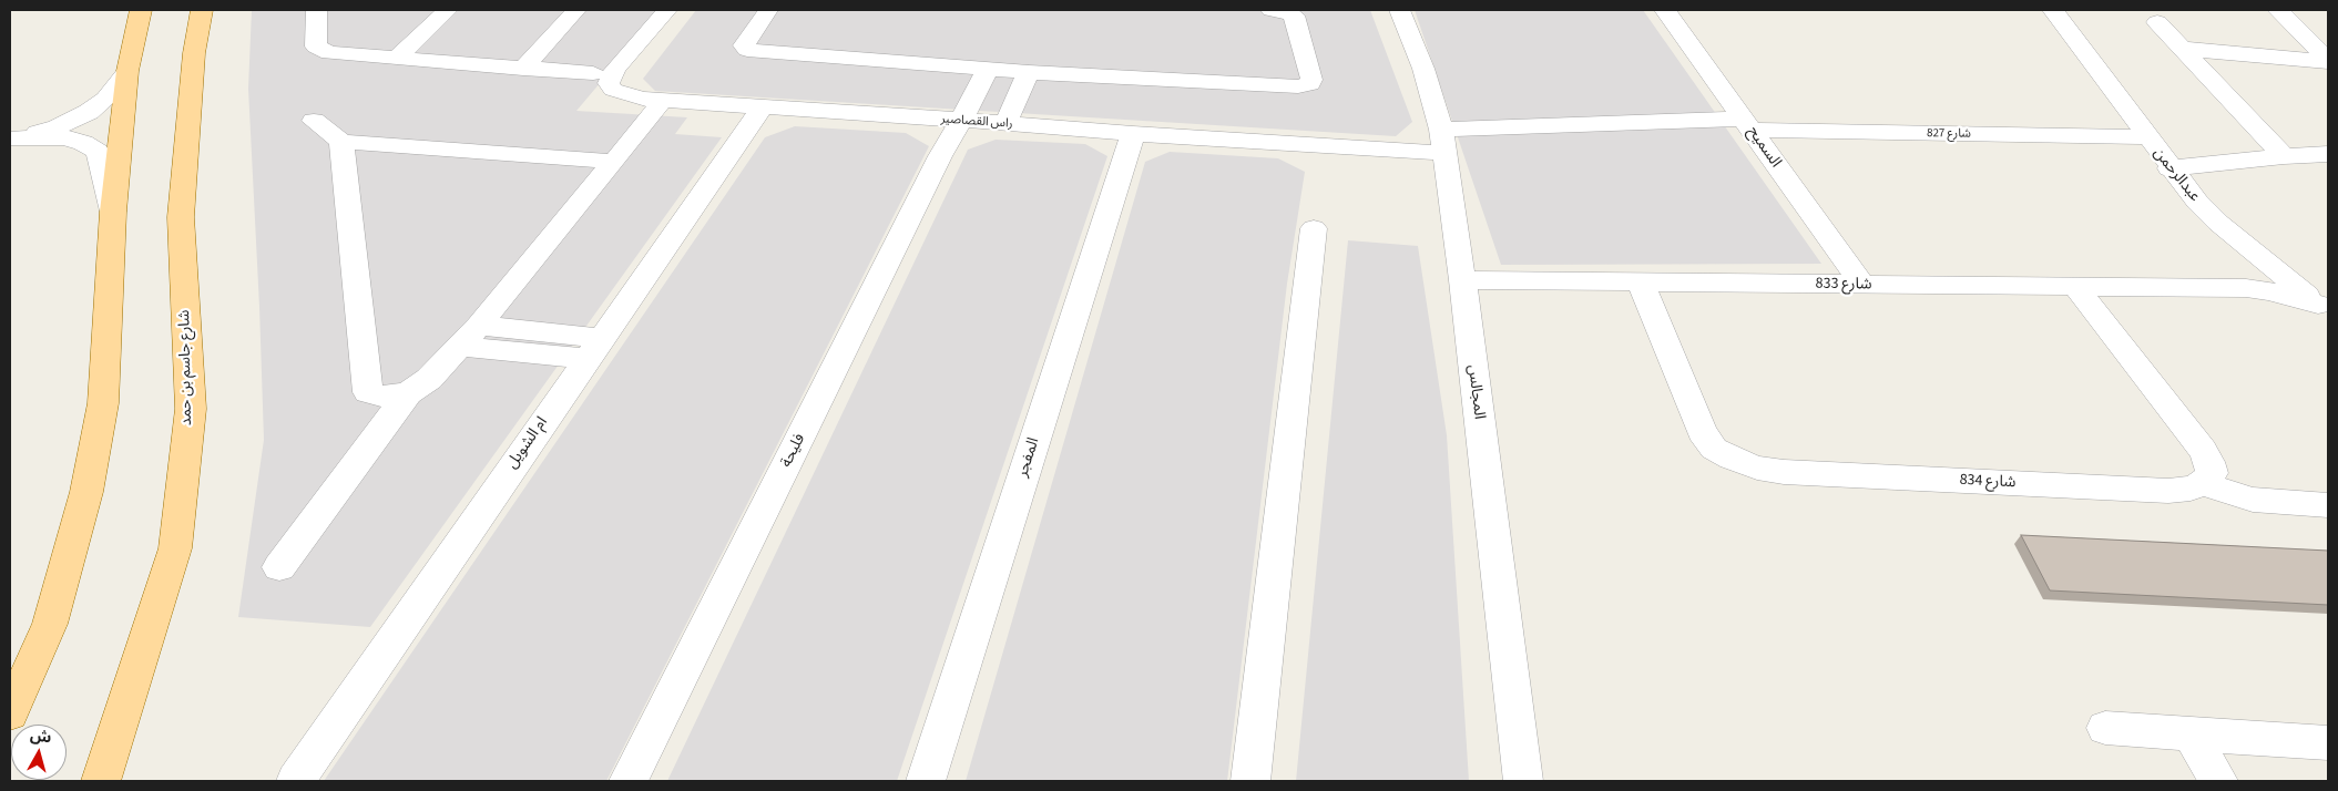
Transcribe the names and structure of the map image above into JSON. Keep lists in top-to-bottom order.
{
  "streets": {
    "main road": ["شارع جاسم بن حمد"],
    "street": [
      "راس القصاصير",
      "شارع 827",
      "السميح",
      "عبدالرحمن",
      "شارع 833",
      "المجالس",
      "ام الشويل",
      "فليحة",
      "المفجر",
      "شارع 834"
    ]
  },
  "crossings": [
    ["راس القصاصير", "شارع 827"],
    ["راس القصاصير", "المجالس"],
    ["راس القصاصير", "ام الشويل"],
    ["راس القصاصير", "فليحة"],
    ["راس القصاصير", "المفجر"],
    ["شارع 827", "السميح"],
    ["شارع 827", "عبدالرحمن"],
    ["شارع 827", "المجالس"],
    ["السميح", "شارع 833"],
    ["عبدالرحمن", "شارع 833"],
    ["شارع 833", "المجالس"],
    ["شارع 833", "شارع 834"]
  ],
  "north": "top"
}
